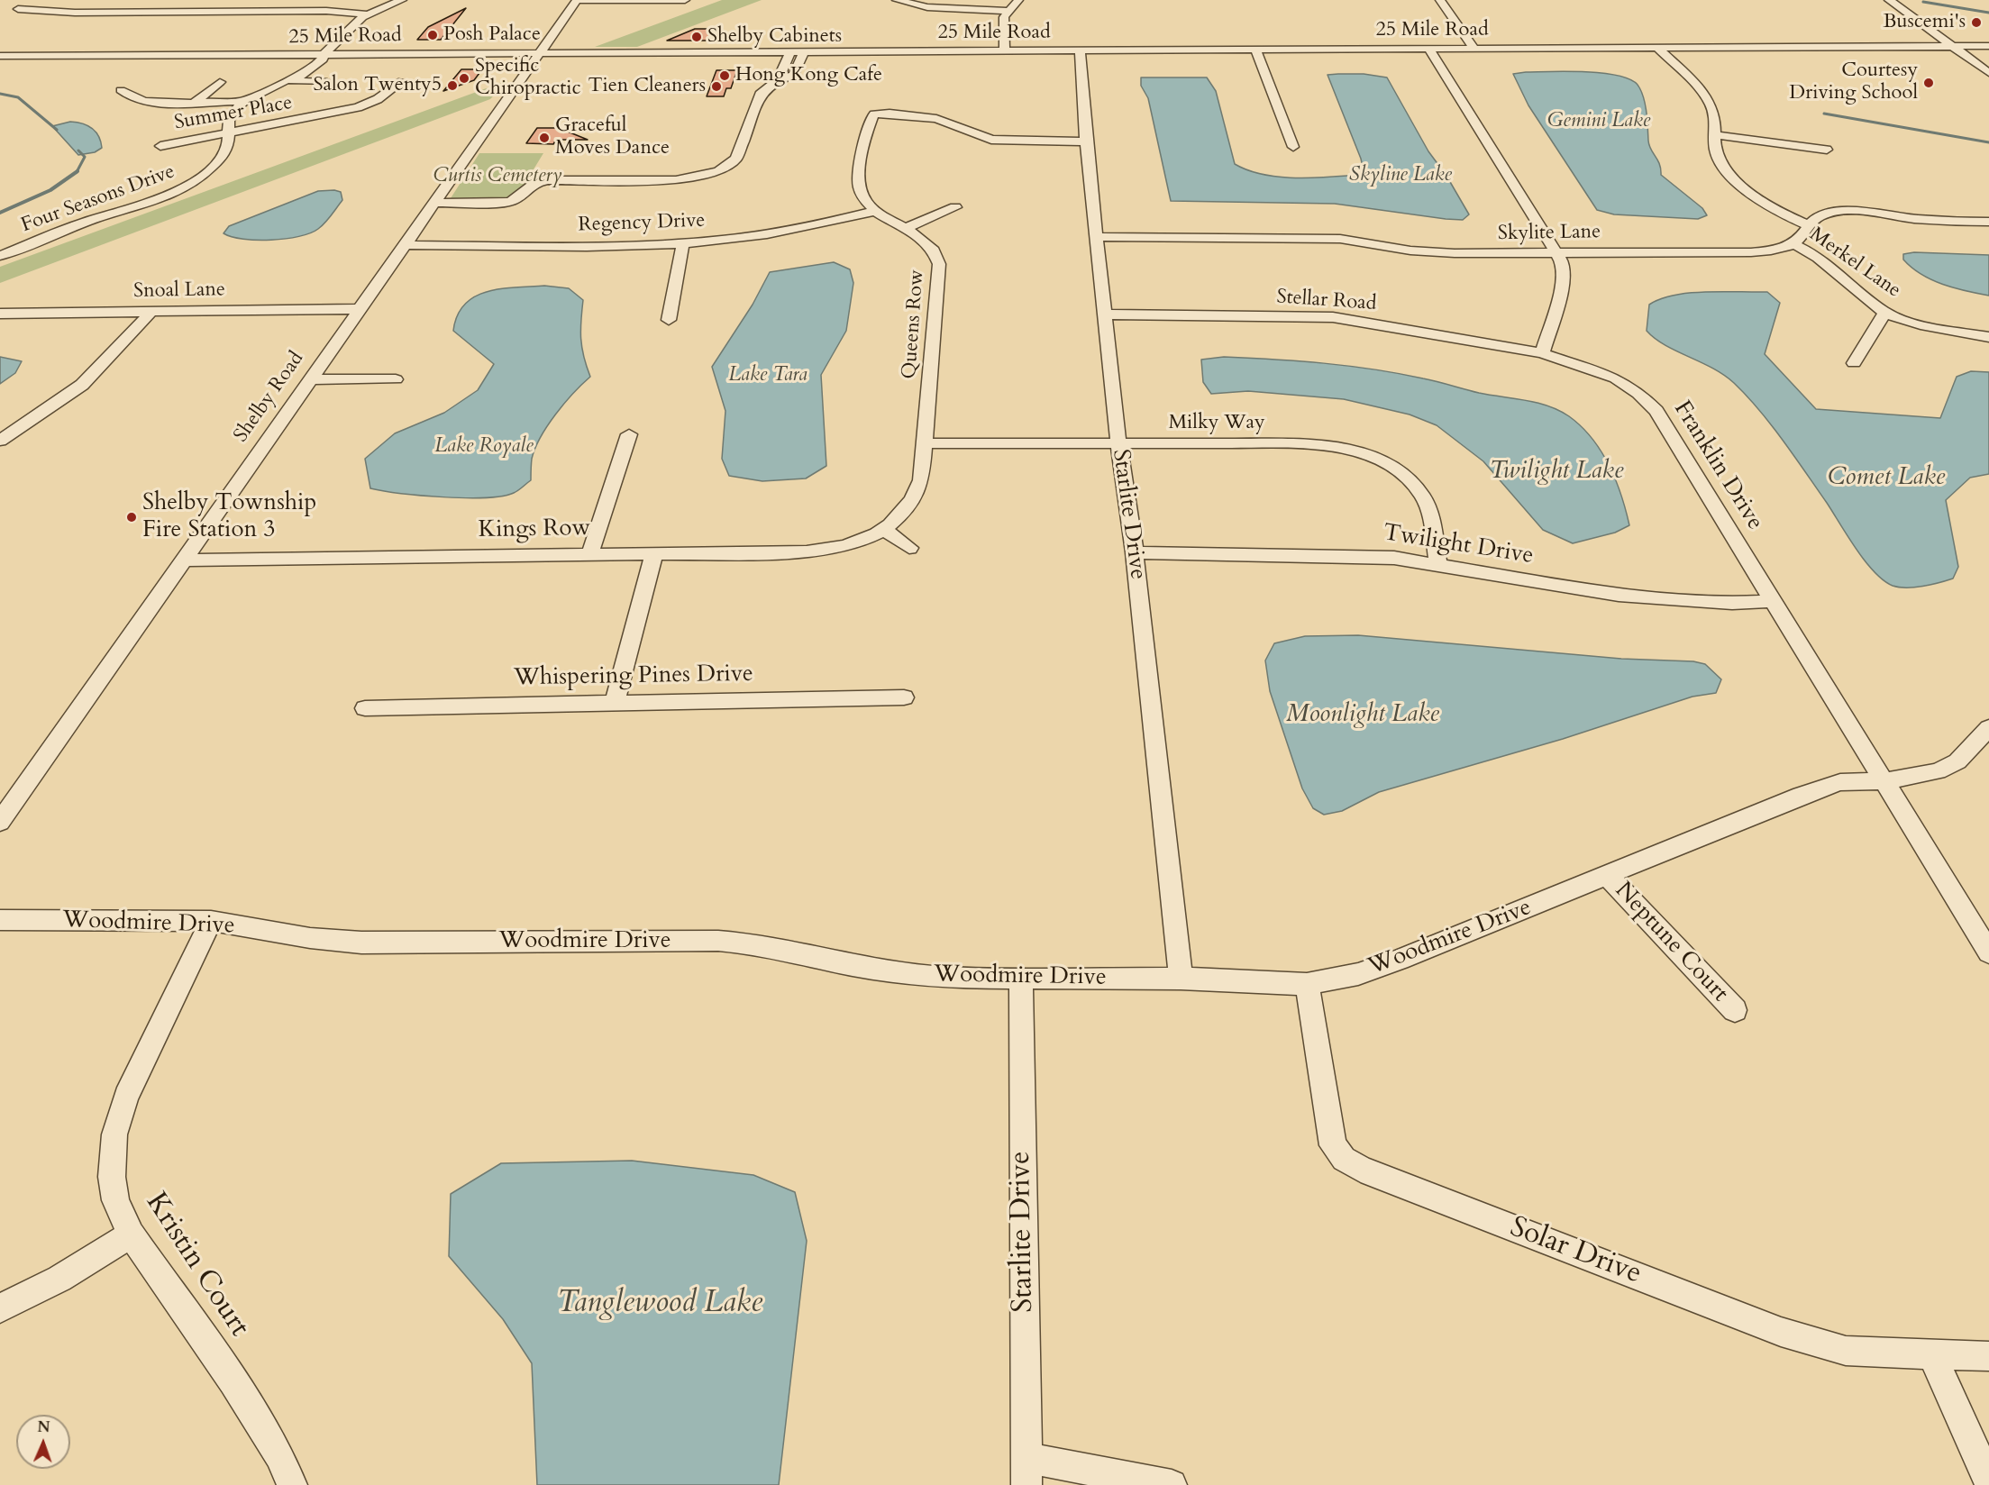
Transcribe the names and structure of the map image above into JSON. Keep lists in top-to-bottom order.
{
  "streets": {
    "street": [
      "25 Mile Road",
      "Summer Place",
      "Four Seasons Drive",
      "Regency Drive",
      "Skylite Lane",
      "Merkel Lane",
      "Snoal Lane",
      "Stellar Road",
      "Queens Row",
      "Shelby Road",
      "Milky Way",
      "Franklin Drive",
      "Starlite Drive",
      "Kings Row",
      "Twilight Drive",
      "Whispering Pines Drive",
      "Woodmire Drive",
      "Neptune Court",
      "Solar Drive",
      "Kristin Court"
    ]
  },
  "crossings": [
    ["25 Mile Road", "Shelby Road"],
    ["25 Mile Road", "Starlite Drive"],
    ["Summer Place", "Four Seasons Drive"],
    ["Regency Drive", "Queens Row"],
    ["Regency Drive", "Shelby Road"],
    ["Skylite Lane", "Merkel Lane"],
    ["Skylite Lane", "Starlite Drive"],
    ["Snoal Lane", "Shelby Road"],
    ["Stellar Road", "Franklin Drive"],
    ["Stellar Road", "Starlite Drive"],
    ["Queens Row", "Milky Way"],
    ["Queens Row", "Starlite Drive"],
    ["Queens Row", "Kings Row"],
    ["Shelby Road", "Kings Row"],
    ["Milky Way", "Starlite Drive"],
    ["Milky Way", "Twilight Drive"],
    ["Franklin Drive", "Twilight Drive"],
    ["Franklin Drive", "Woodmire Drive"],
    ["Starlite Drive", "Twilight Drive"],
    ["Starlite Drive", "Woodmire Drive"],
    ["Woodmire Drive", "Neptune Court"],
    ["Woodmire Drive", "Solar Drive"],
    ["Woodmire Drive", "Kristin Court"]
  ],
  "water": [
    "Gemini Lake",
    "Skyline Lake",
    "Lake Tara",
    "Lake Royale",
    "Twilight Lake",
    "Comet Lake",
    "Moonlight Lake",
    "Tanglewood Lake"
  ],
  "parks": ["Curtis Cemetery"],
  "places": [
    "Buscemi's",
    "Posh Palace",
    "Shelby Cabinets",
    "Hong Kong Cafe",
    "Specific Chiropractic",
    "Courtesy Driving School",
    "Salon Twenty5",
    "Tien Cleaners",
    "Graceful Moves Dance",
    "Shelby Township Fire Station 3"
  ],
  "north": "top"
}
